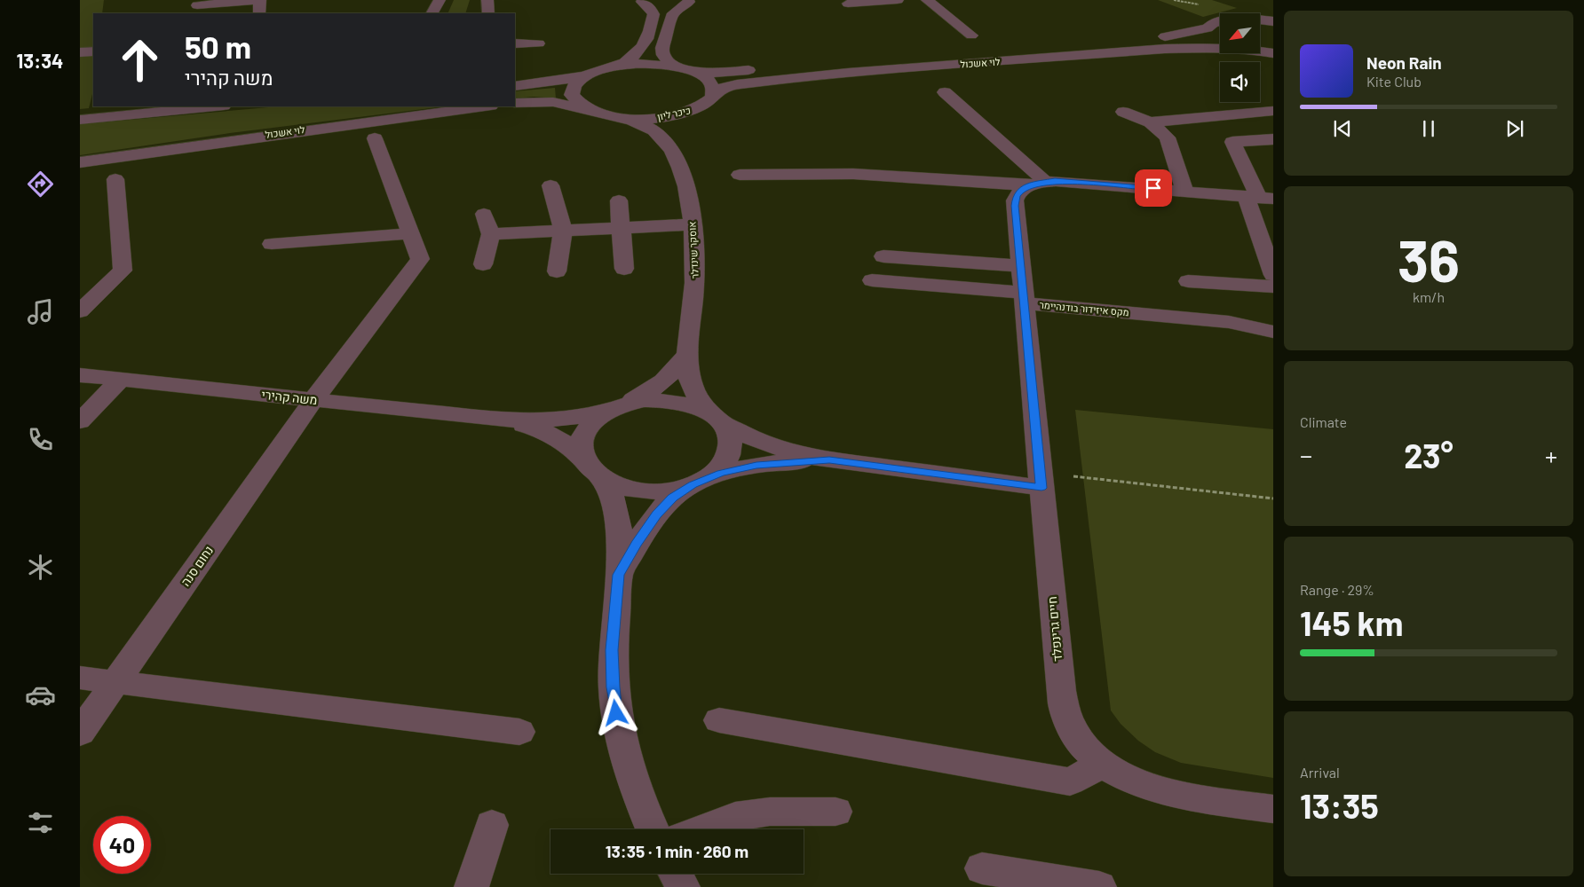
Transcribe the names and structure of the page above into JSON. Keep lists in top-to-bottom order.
{
  "streets": {
    "street": [
      "לוי אשכול",
      "כיכר ליון",
      "אוסקר שינדלר",
      "מקס איזידור בודנהיימר",
      "משה קהירי",
      "נחום סנה",
      "חיים גרינפלד"
    ]
  },
  "crossings": [
    ["לוי אשכול", "כיכר ליון"],
    ["כיכר ליון", "אוסקר שינדלר"],
    ["אוסקר שינדלר", "משה קהירי"],
    ["מקס איזידור בודנהיימר", "חיים גרינפלד"],
    ["משה קהירי", "נחום סנה"]
  ],
  "north": "bottom left",
  "page": {
    "tabs": "13:34",
    "turn": ["50 m", "משה קהירי"],
    "song": ["Neon Rain", "Kite Club"],
    "tile": [
      ["36", "km/h"],
      "Climate",
      ["Range · 29%", "145 km"],
      ["Arrival", "13:35"]
    ],
    "heat": ["−", "23°", "+"],
    "limit": "40",
    "trip": "13:35 · 1 min · 260 m"
  }
}
